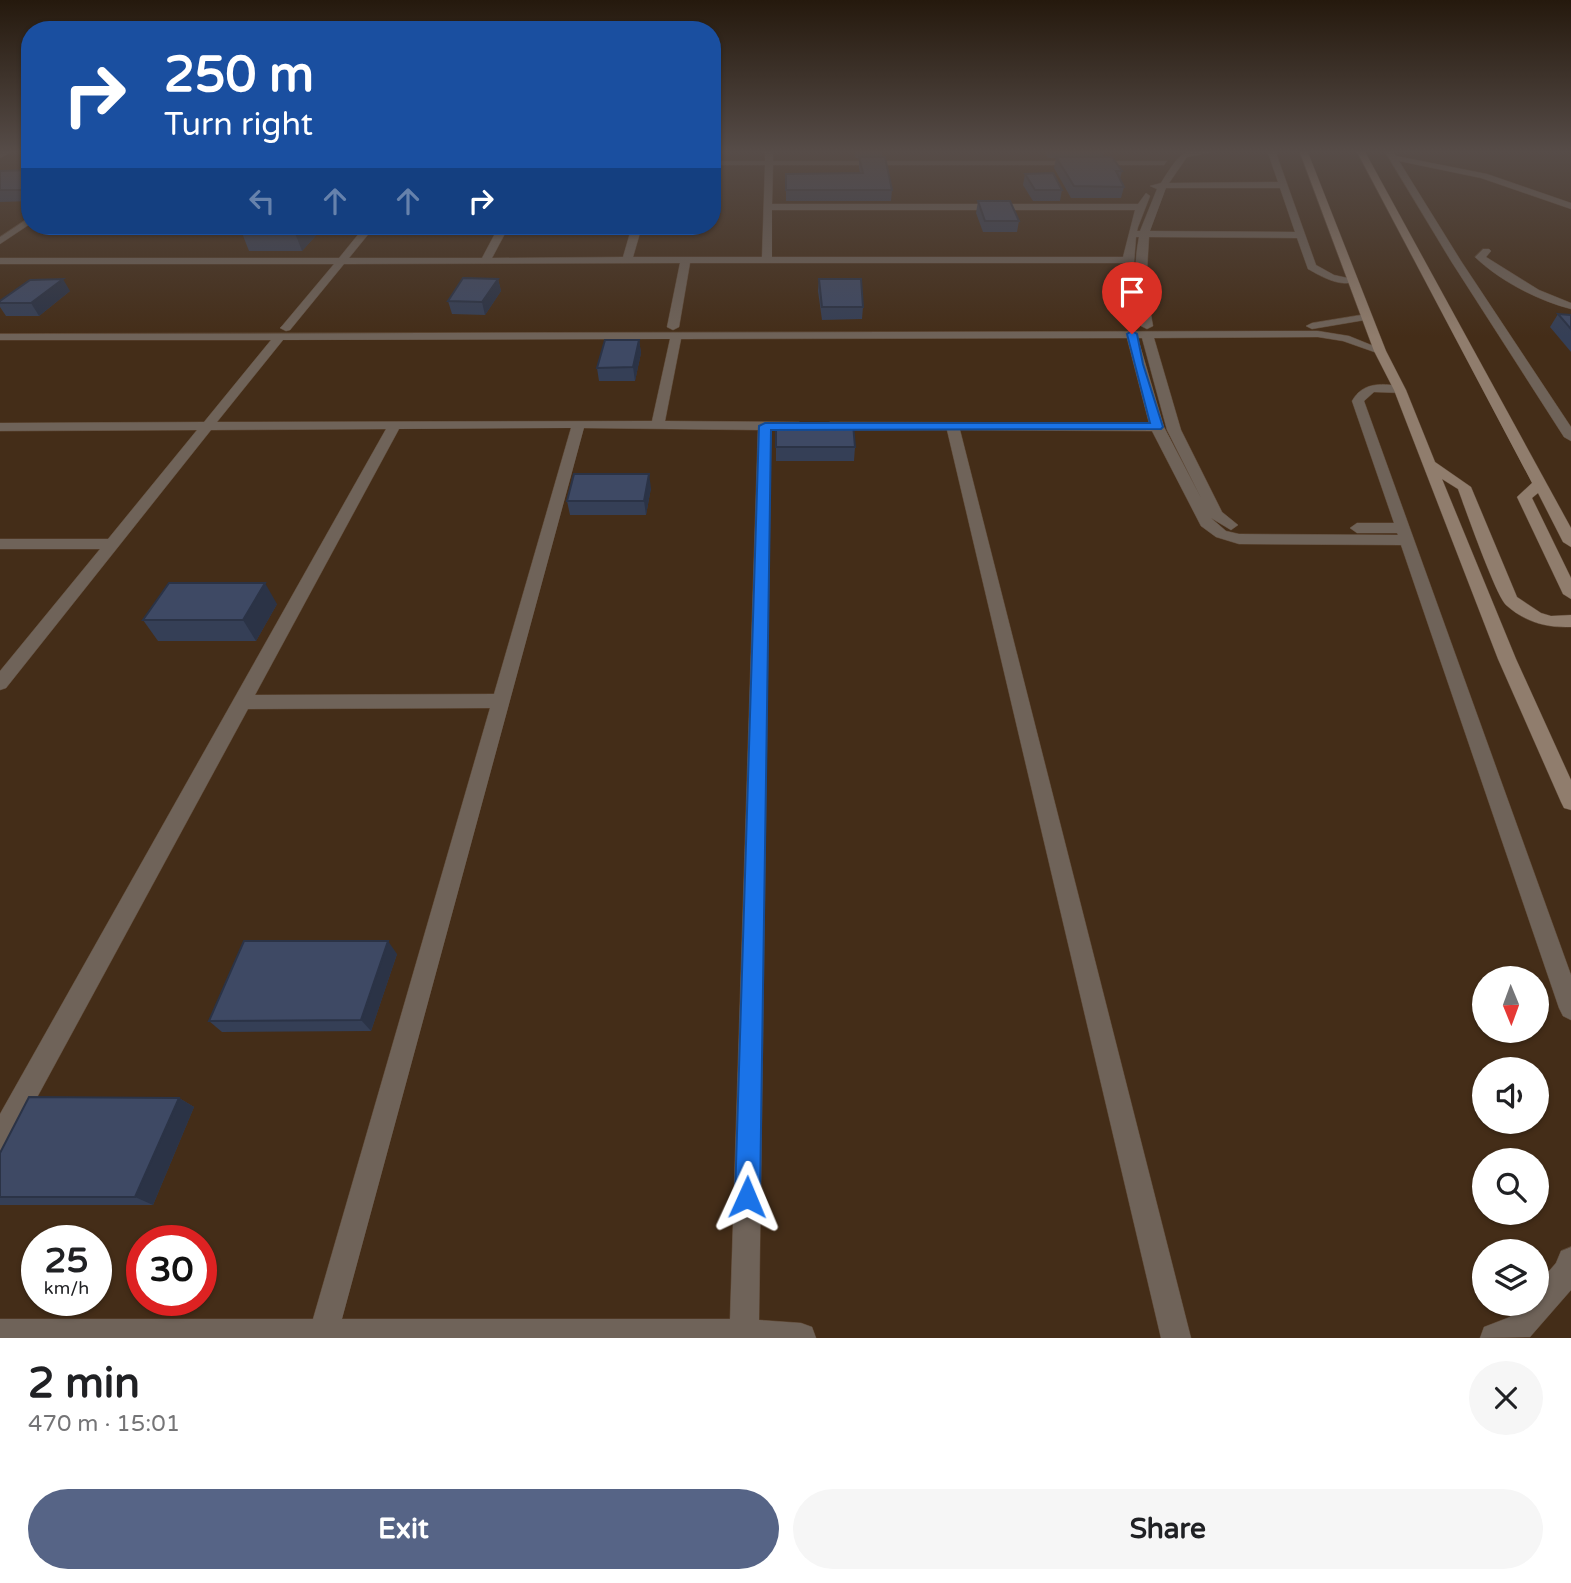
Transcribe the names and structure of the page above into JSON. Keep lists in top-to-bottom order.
{
  "north": "bottom",
  "page": {
    "turn": ["250 m", "Turn right"],
    "speed": "25 km/h",
    "limit": "30",
    "heading": ["2 min", "470 m · 15:01"],
    "buttons": ["Exit", "Share"]
  }
}
